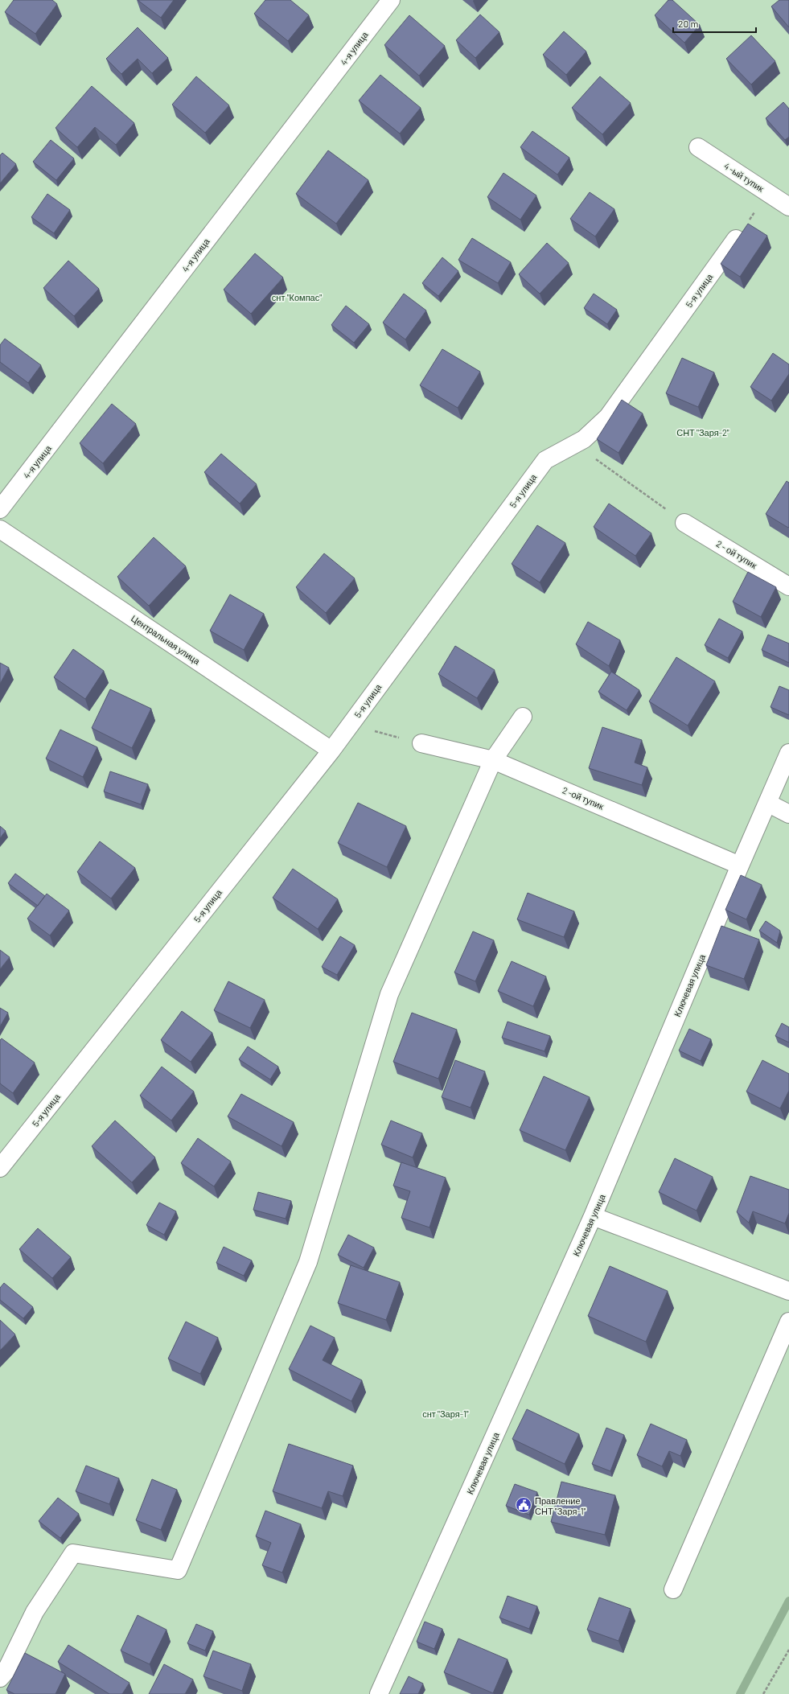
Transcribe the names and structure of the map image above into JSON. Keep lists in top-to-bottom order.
{
  "streets": {
    "street": [
      "4-я улица",
      "4 -ый тупик",
      "5-я улица",
      "2 - ой тупик",
      "Центральная улица",
      "2 -ой тупик",
      "Ключевая улица"
    ]
  },
  "crossings": [
    ["5-я улица", "Центральная улица"],
    ["2 -ой тупик", "Ключевая улица"]
  ],
  "parks": ["снт \"Компас\"", "СНТ \"Заря-2\"", "снт \"Заря-1\""],
  "places": {
    "public building": ["Правление СНТ \"Заря-1\""]
  },
  "scale_bar": "20 m"
}
